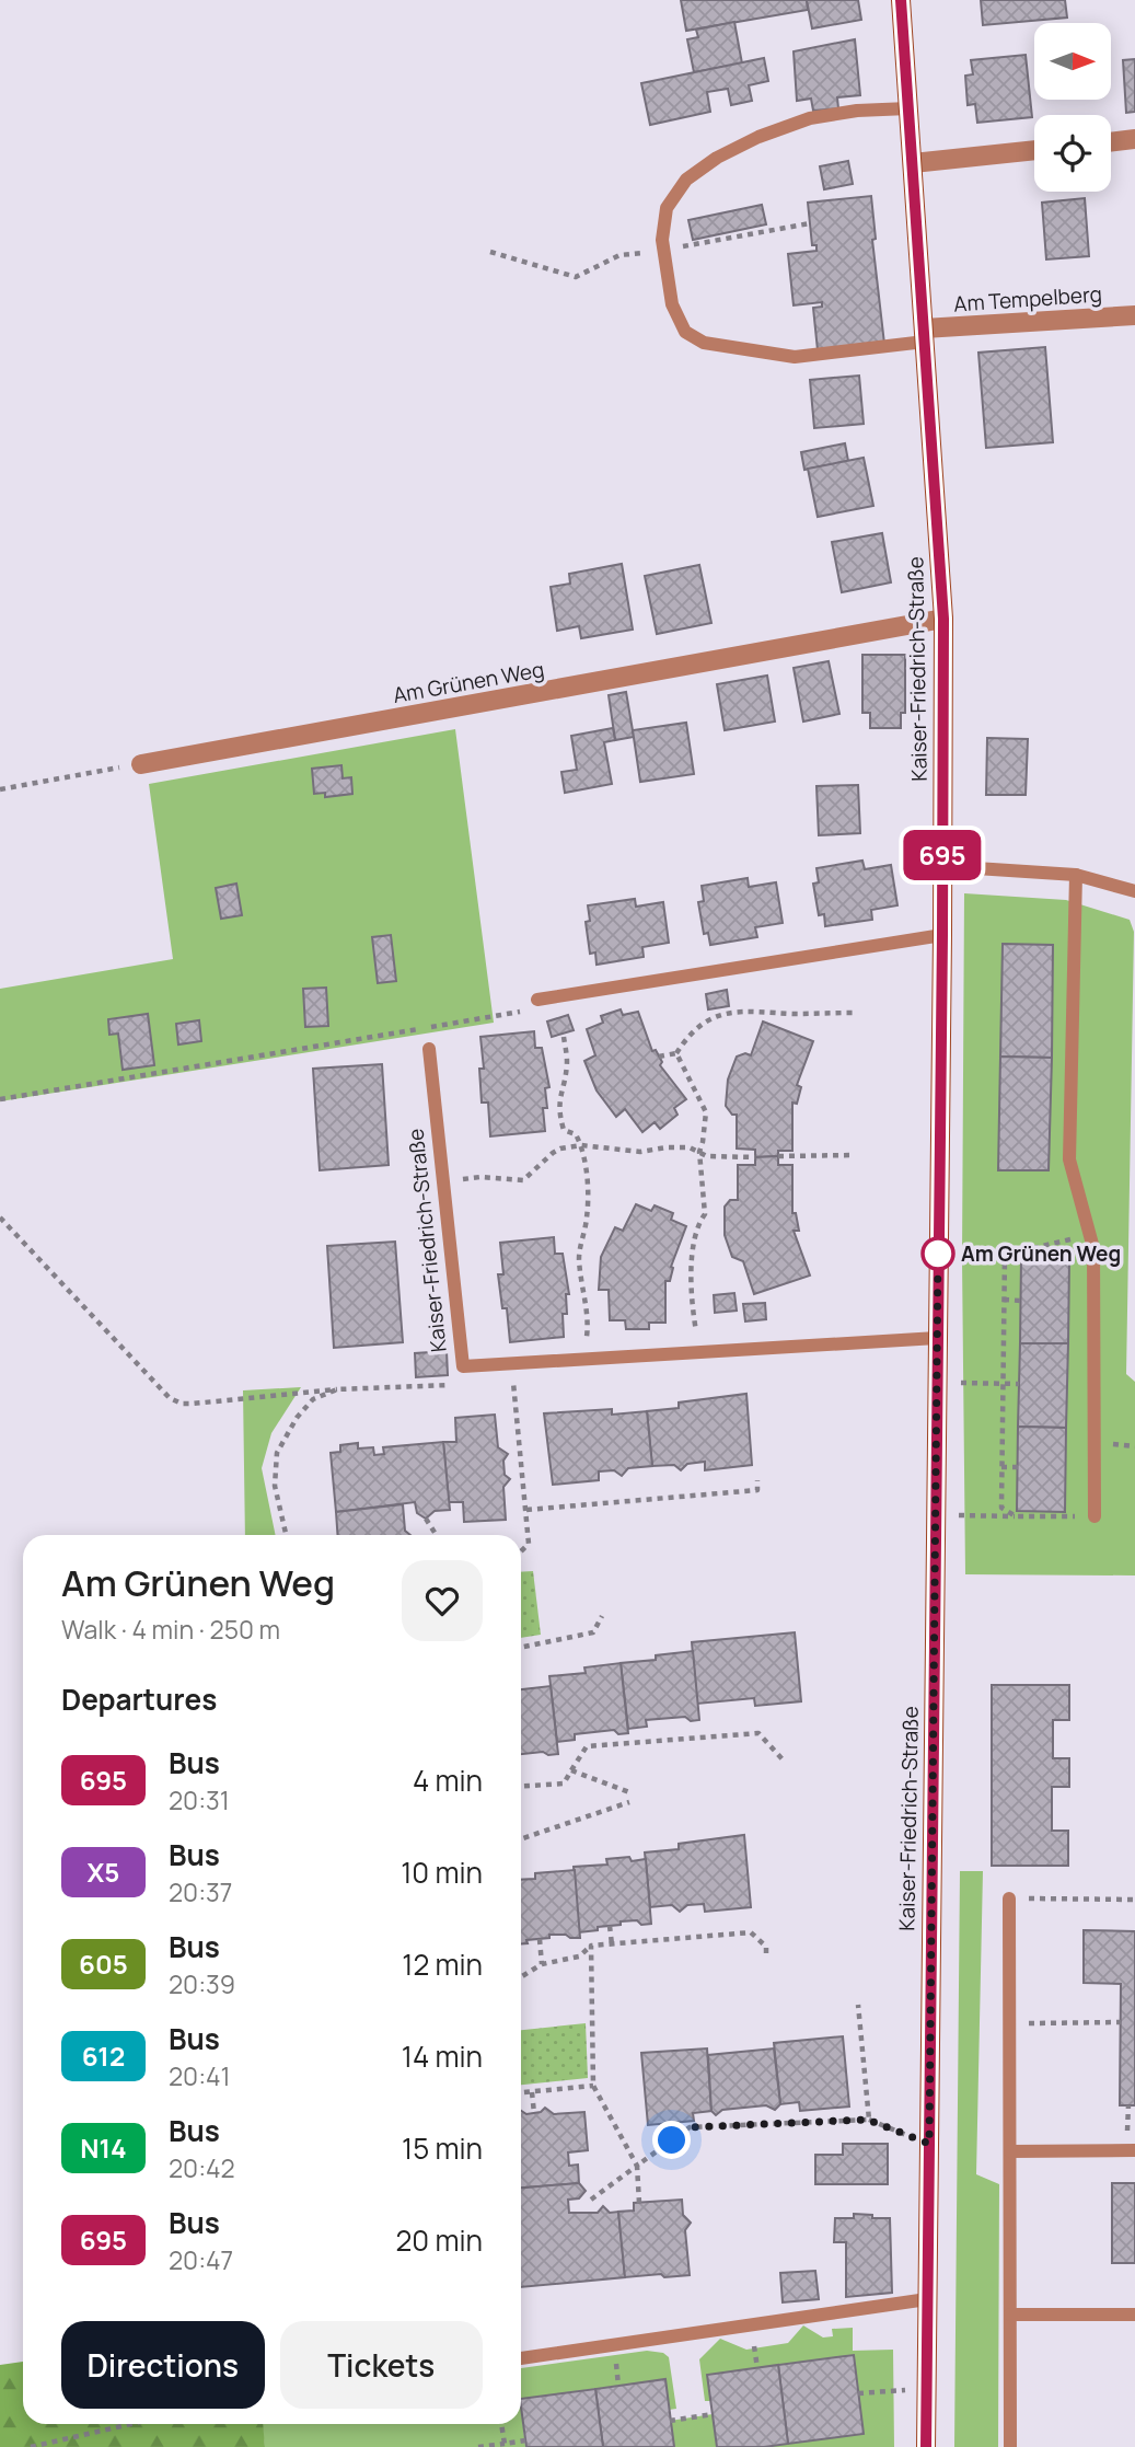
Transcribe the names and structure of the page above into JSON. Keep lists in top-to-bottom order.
{
  "streets": {
    "street": ["Am Tempelberg", "Kaiser-Friedrich-Straße", "Am Grünen Weg"]
  },
  "crossings": [
    ["Am Tempelberg", "Kaiser-Friedrich-Straße"],
    ["Kaiser-Friedrich-Straße", "Am Grünen Weg"]
  ],
  "places": ["Am Grünen Weg"],
  "lines": ["bus line 695"],
  "north": "right",
  "page": {
    "on_map": "695",
    "heading": [
      ["Am Grünen Weg", "Walk · 4 min · 250 m"],
      "Departures"
    ],
    "list": [
      {
        "mark": "695",
        "name": "Bus",
        "note": "20:31",
        "value": "4 min"
      },
      {
        "mark": "X5",
        "name": "Bus",
        "note": "20:37",
        "value": "10 min"
      },
      {
        "mark": "605",
        "name": "Bus",
        "note": "20:39",
        "value": "12 min"
      },
      {
        "mark": "612",
        "name": "Bus",
        "note": "20:41",
        "value": "14 min"
      },
      {
        "mark": "N14",
        "name": "Bus",
        "note": "20:42",
        "value": "15 min"
      },
      {
        "mark": "695",
        "name": "Bus",
        "note": "20:47",
        "value": "20 min"
      }
    ],
    "buttons": ["Directions", "Tickets"]
  }
}
